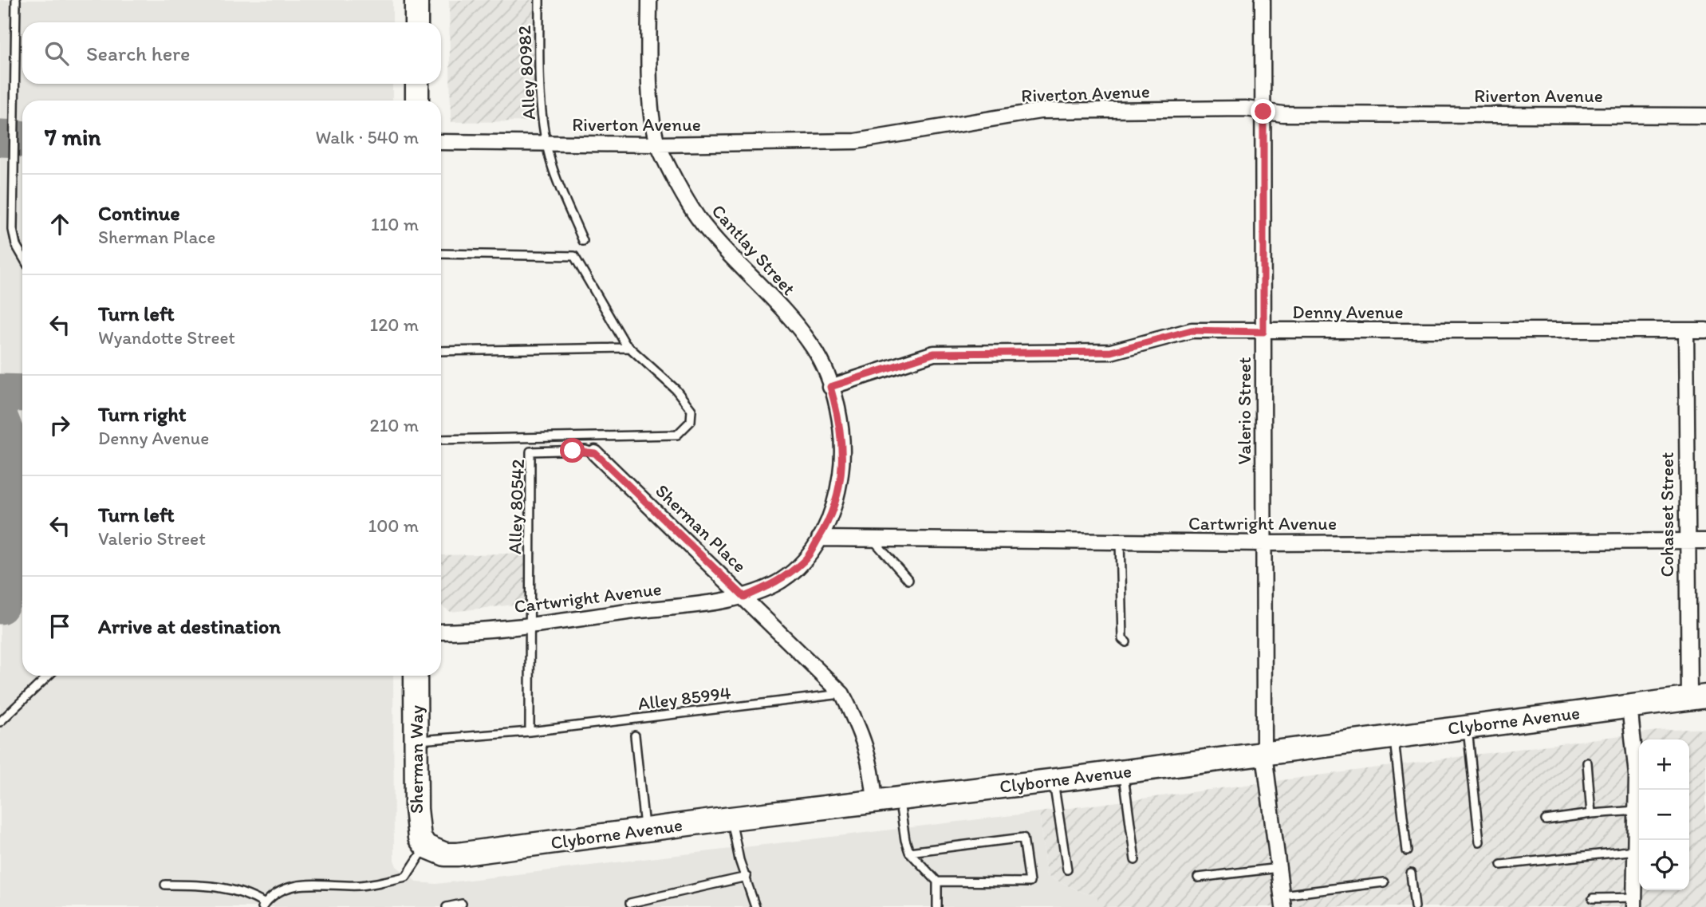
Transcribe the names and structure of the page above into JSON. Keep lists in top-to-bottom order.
{
  "streets": {
    "main road": ["Clyborne Avenue", "Sherman Way"],
    "street": [
      "Riverton Avenue",
      "Cantlay Street",
      "Denny Avenue",
      "Valerio Street",
      "Cohasset Street",
      "Cartwright Avenue",
      "Sherman Place"
    ],
    "lane": ["Alley 80982", "Alley 80542", "Alley 85994"]
  },
  "crossings": [
    ["Alley 80982", "Riverton Avenue"],
    ["Riverton Avenue", "Cantlay Street"],
    ["Riverton Avenue", "Valerio Street"],
    ["Cantlay Street", "Denny Avenue"],
    ["Cantlay Street", "Cartwright Avenue"],
    ["Denny Avenue", "Valerio Street"],
    ["Denny Avenue", "Cohasset Street"],
    ["Valerio Street", "Cartwright Avenue"],
    ["Valerio Street", "Clyborne Avenue"],
    ["Alley 80542", "Cartwright Avenue"],
    ["Alley 80542", "Sherman Place"],
    ["Cohasset Street", "Cartwright Avenue"],
    ["Cohasset Street", "Clyborne Avenue"],
    ["Cartwright Avenue", "Sherman Place"],
    ["Sherman Place", "Alley 85994"],
    ["Sherman Place", "Clyborne Avenue"],
    ["Alley 85994", "Sherman Way"],
    ["Clyborne Avenue", "Sherman Way"]
  ],
  "page": {
    "search": "Search here",
    "heading": ["7 min", "Walk · 540 m"],
    "list": [
      ["Continue", "Sherman Place", "110 m"],
      ["Turn left", "Wyandotte Street", "120 m"],
      ["Turn right", "Denny Avenue", "210 m"],
      ["Turn left", "Valerio Street", "100 m"],
      "Arrive at destination"
    ],
    "map_buttons": ["+", "−"]
  }
}
